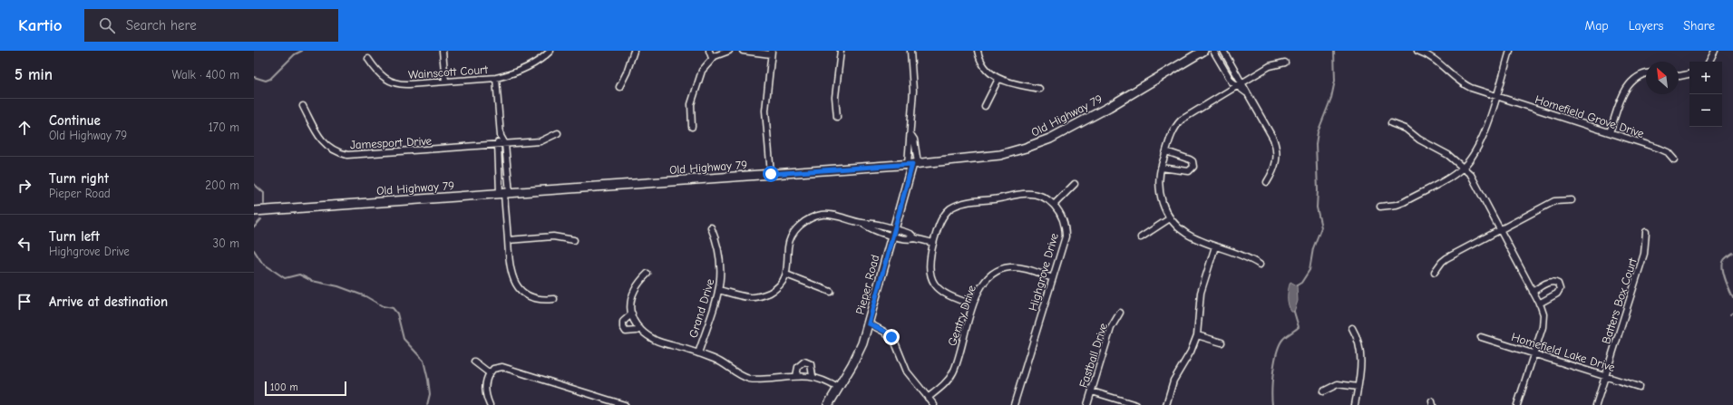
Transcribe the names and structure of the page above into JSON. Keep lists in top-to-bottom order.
{
  "streets": {
    "street": [
      "Wainscott Court",
      "Old Highway 79",
      "Homefield Grove Drive",
      "Jamesport Drive",
      "Highgrove Drive",
      "Pieper Road",
      "Batters Box Court",
      "Grand Drive",
      "Gentry Drive",
      "Homefield Lake Drive",
      "Fastball Drive"
    ]
  },
  "crossings": [
    ["Old Highway 79", "Pieper Road"],
    ["Highgrove Drive", "Gentry Drive"],
    ["Batters Box Court", "Homefield Lake Drive"]
  ],
  "scale_bar": "100 m",
  "north": "top left",
  "page": {
    "header": "Kartio",
    "search": "Search here",
    "nav": ["Map", "Layers", "Share"],
    "heading": ["5 min", "Walk · 400 m"],
    "map_buttons": ["+", "−"],
    "list": [
      ["Continue", "Old Highway 79", "170 m"],
      ["Turn right", "Pieper Road", "200 m"],
      ["Turn left", "Highgrove Drive", "30 m"],
      "Arrive at destination"
    ],
    "scale": "100 m"
  }
}
